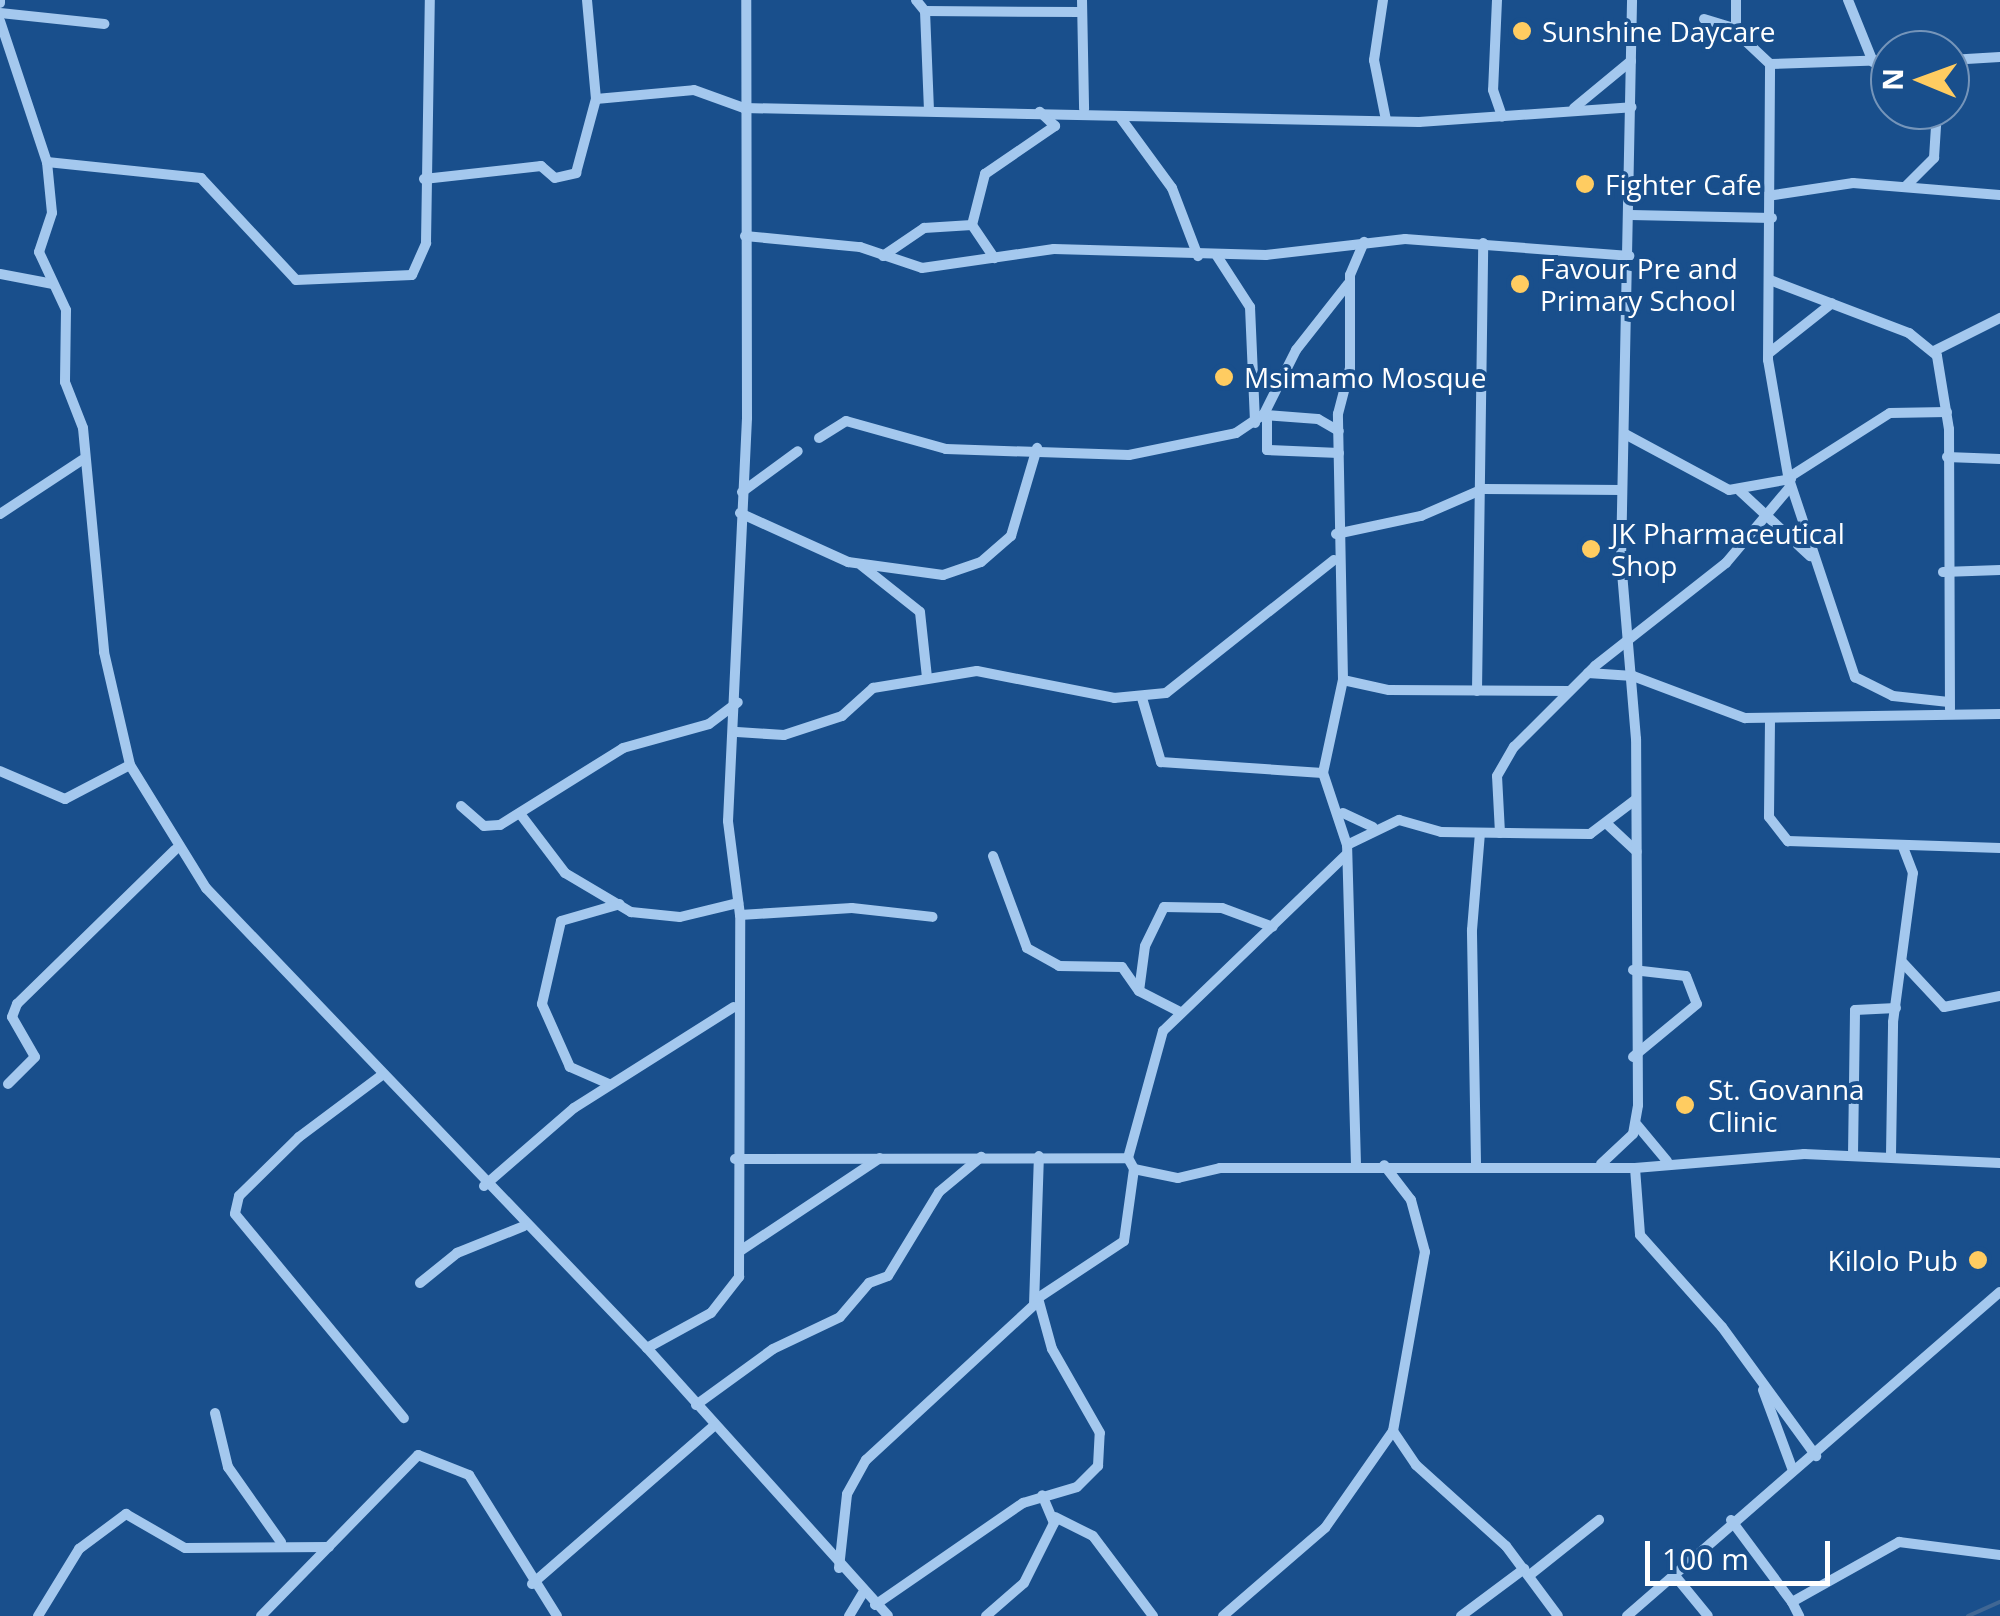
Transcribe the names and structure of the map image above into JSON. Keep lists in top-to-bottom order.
{
  "places": [
    "Sunshine Daycare",
    "Fighter Cafe",
    "Favour Pre and Primary School",
    "Msimamo Mosque",
    "JK Pharmaceutical Shop",
    "St. Govanna Clinic",
    "Kilolo Pub"
  ],
  "scale_bar": "100 m",
  "north": "left"
}
